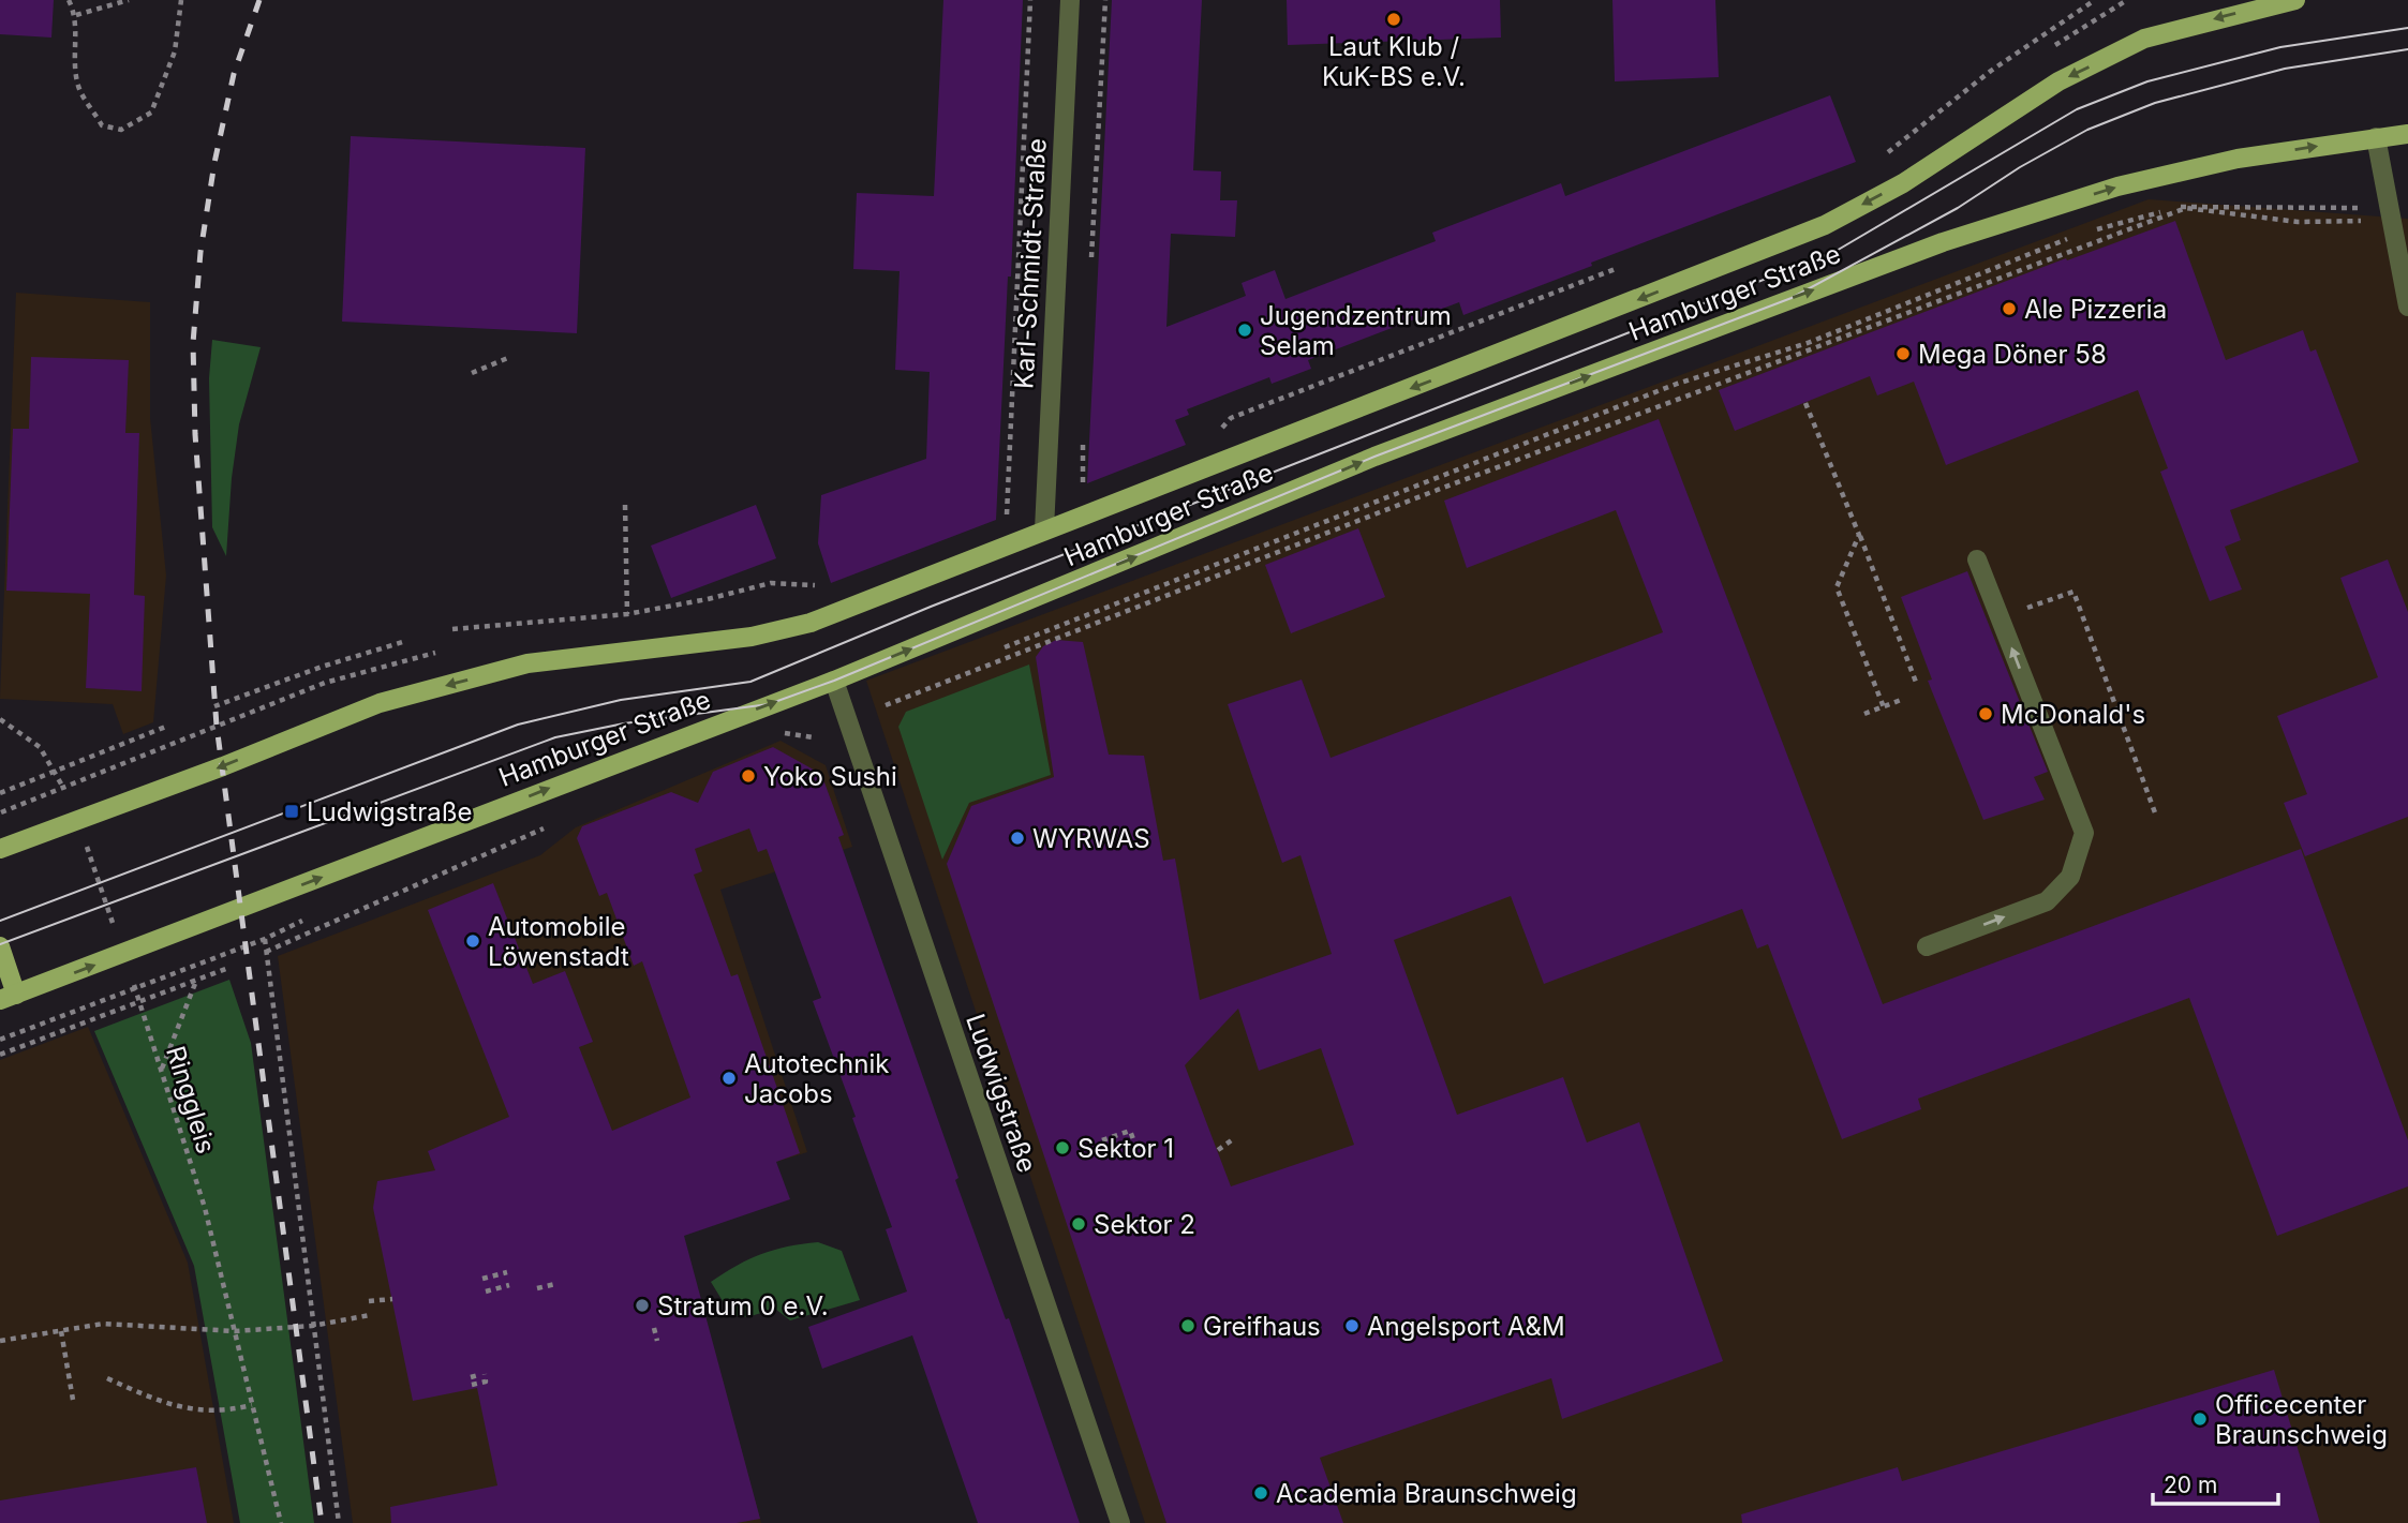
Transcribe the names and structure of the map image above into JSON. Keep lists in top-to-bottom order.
{
  "streets": {
    "main road": ["Hamburger Straße"],
    "street": ["Karl-Schmidt-Straße", "Ludwigstraße"],
    "path": ["Ringgleis"]
  },
  "crossings": [
    ["Karl-Schmidt-Straße", "Hamburger Straße"],
    ["Hamburger Straße", "Ludwigstraße"],
    ["Hamburger Straße", "Ringgleis"]
  ],
  "places": {
    "other": [
      "Laut Klub / KuK-BS e.V.",
      "Ale Pizzeria",
      "Jugendzentrum Selam",
      "Mega Döner 58",
      "McDonald's",
      "Yoko Sushi",
      "WYRWAS",
      "Automobile Löwenstadt",
      "Autotechnik Jacobs",
      "Sektor 1",
      "Sektor 2",
      "Stratum 0 e.V.",
      "Greifhaus",
      "Angelsport A&M",
      "Officecenter Braunschweig",
      "Academia Braunschweig"
    ],
    "transit": ["Ludwigstraße"]
  },
  "scale_bar": "20 m"
}
